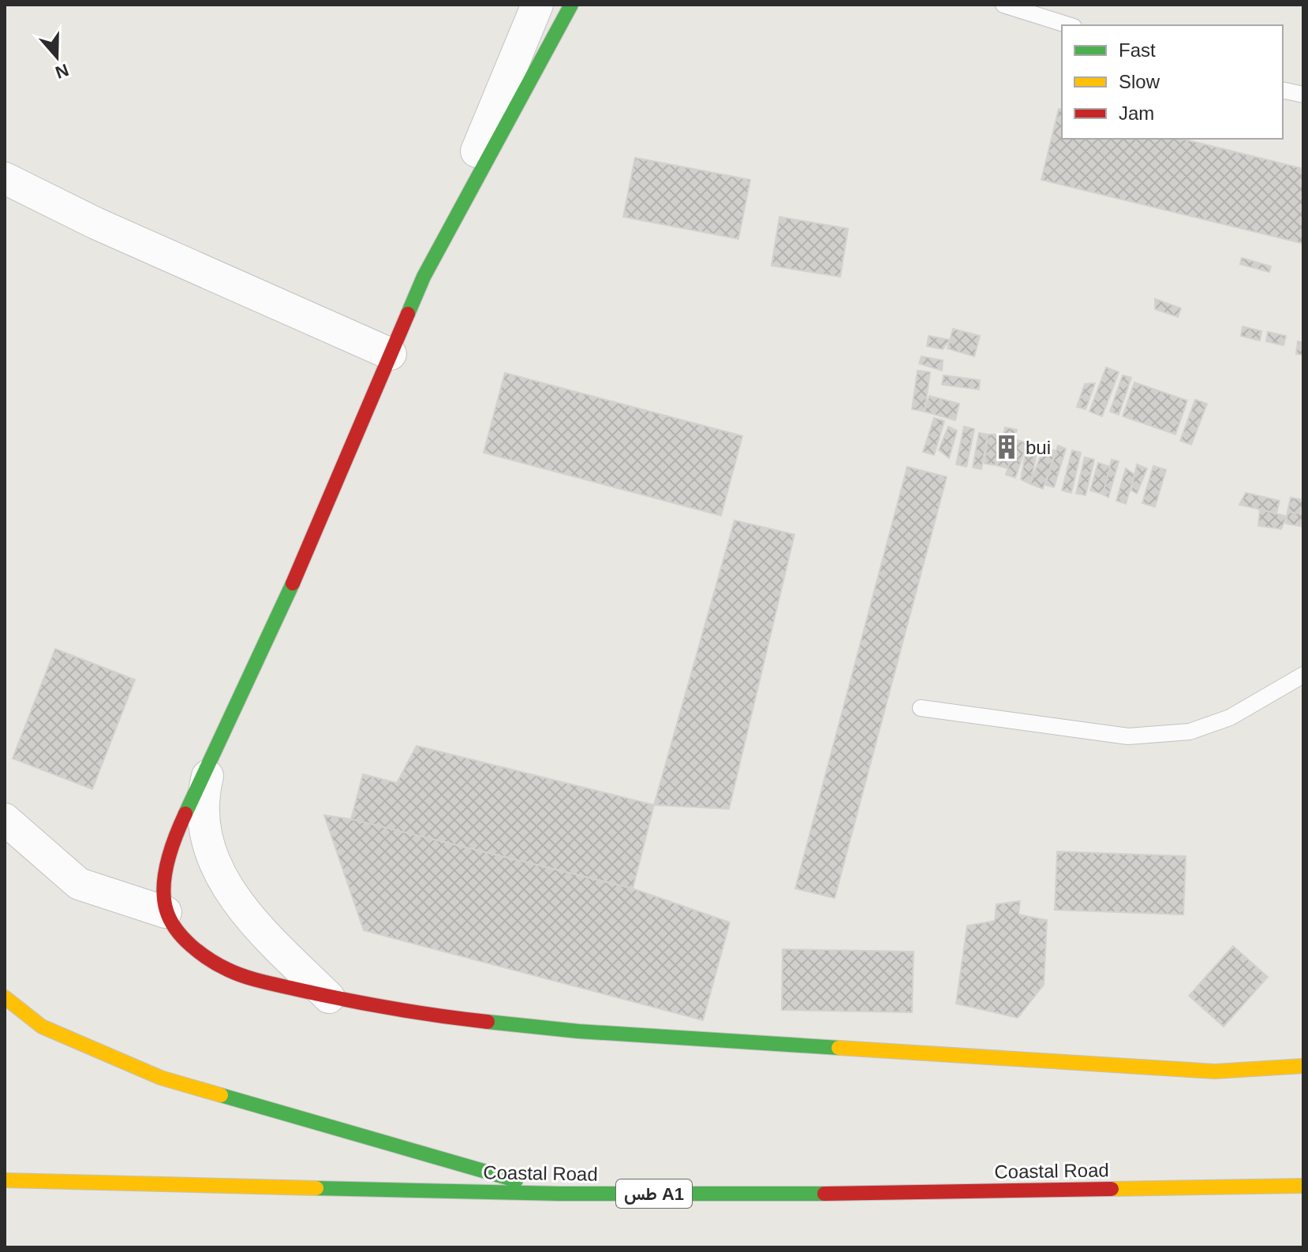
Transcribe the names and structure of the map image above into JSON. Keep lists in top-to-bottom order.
{
  "streets": {
    "main road": ["Coastal Road", "طس A1"]
  },
  "places": {
    "building": ["bui"]
  },
  "legend": ["Fast", "Slow", "Jam"],
  "north": "bottom"
}
